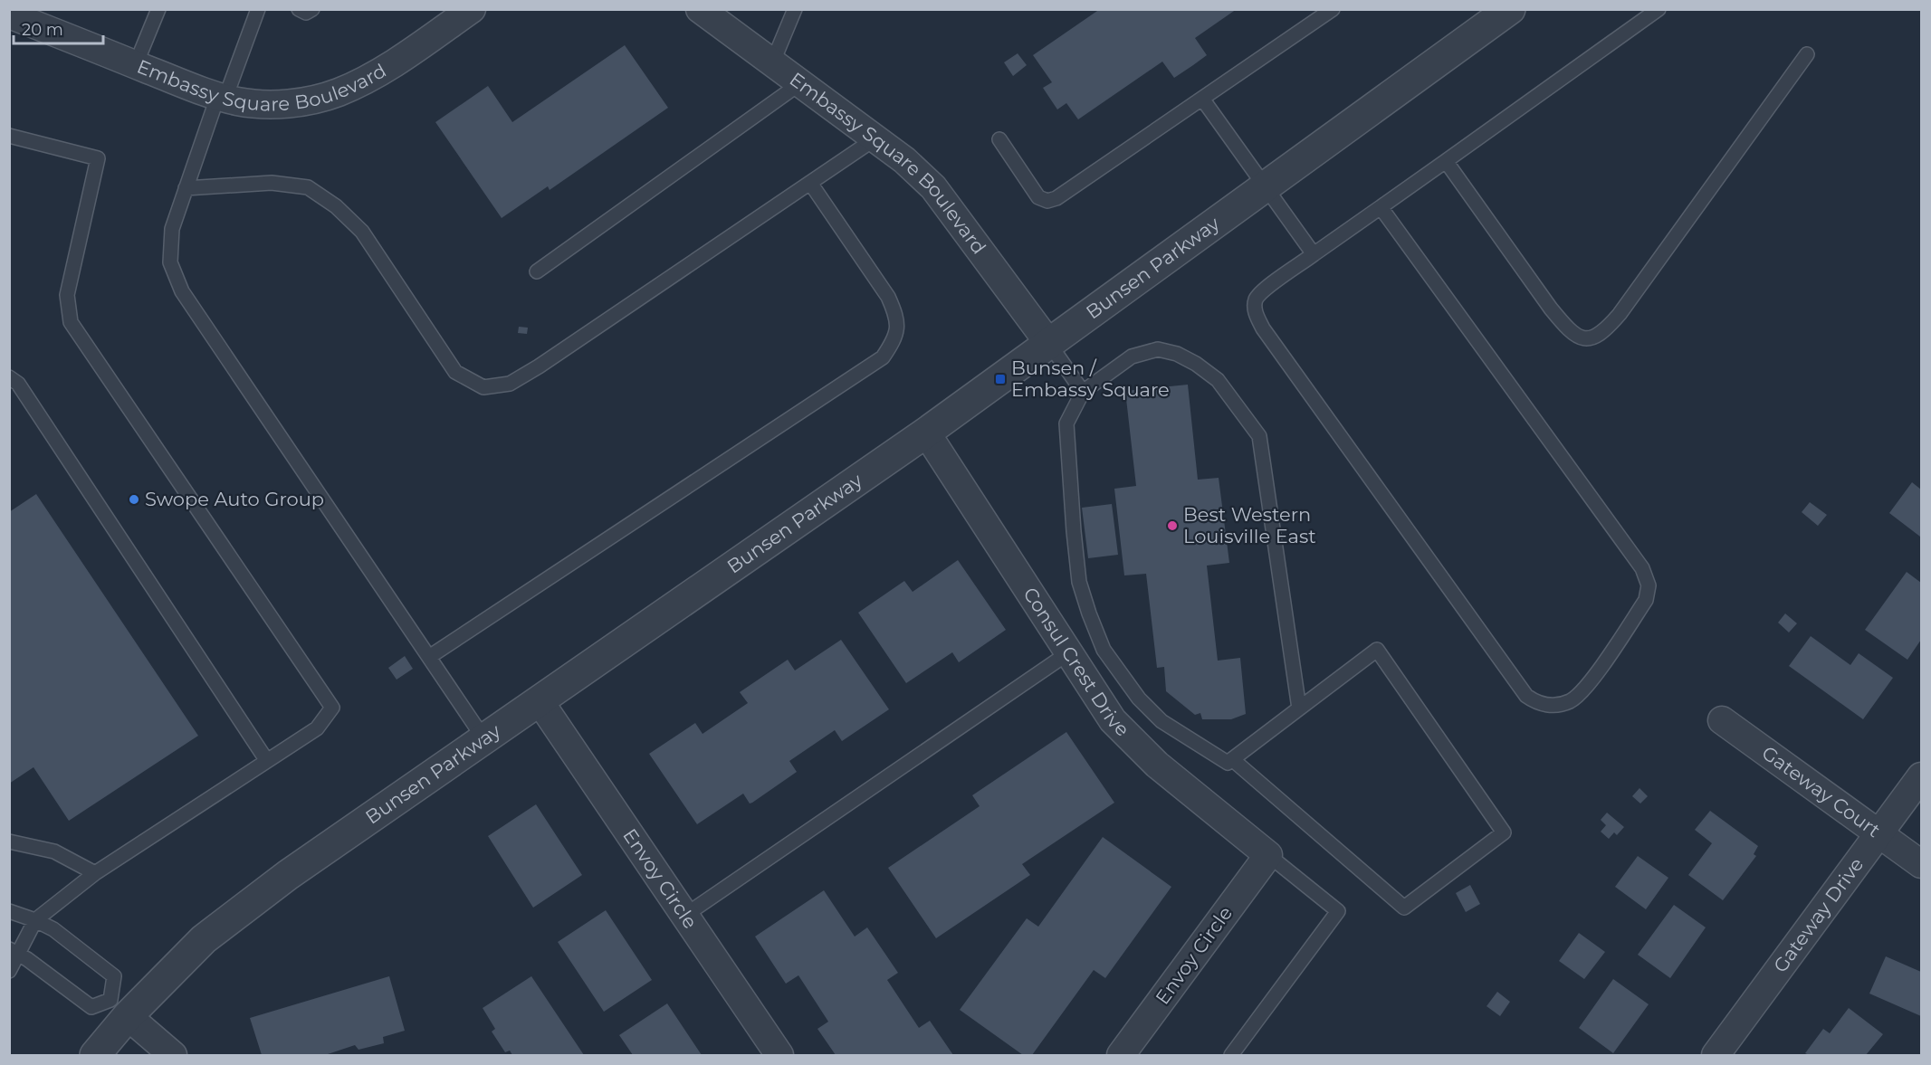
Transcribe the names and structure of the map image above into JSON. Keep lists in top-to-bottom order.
{
  "streets": {
    "street": [
      "Embassy Square Boulevard",
      "Bunsen Parkway",
      "Consul Crest Drive",
      "Gateway Court",
      "Envoy Circle",
      "Gateway Drive"
    ]
  },
  "crossings": [
    ["Embassy Square Boulevard", "Bunsen Parkway"],
    ["Bunsen Parkway", "Consul Crest Drive"],
    ["Bunsen Parkway", "Envoy Circle"],
    ["Consul Crest Drive", "Envoy Circle"],
    ["Gateway Court", "Gateway Drive"]
  ],
  "places": {
    "transit": ["Bunsen / Embassy Square"],
    "other": ["Swope Auto Group", "Best Western Louisville East"]
  },
  "scale_bar": "20 m"
}
